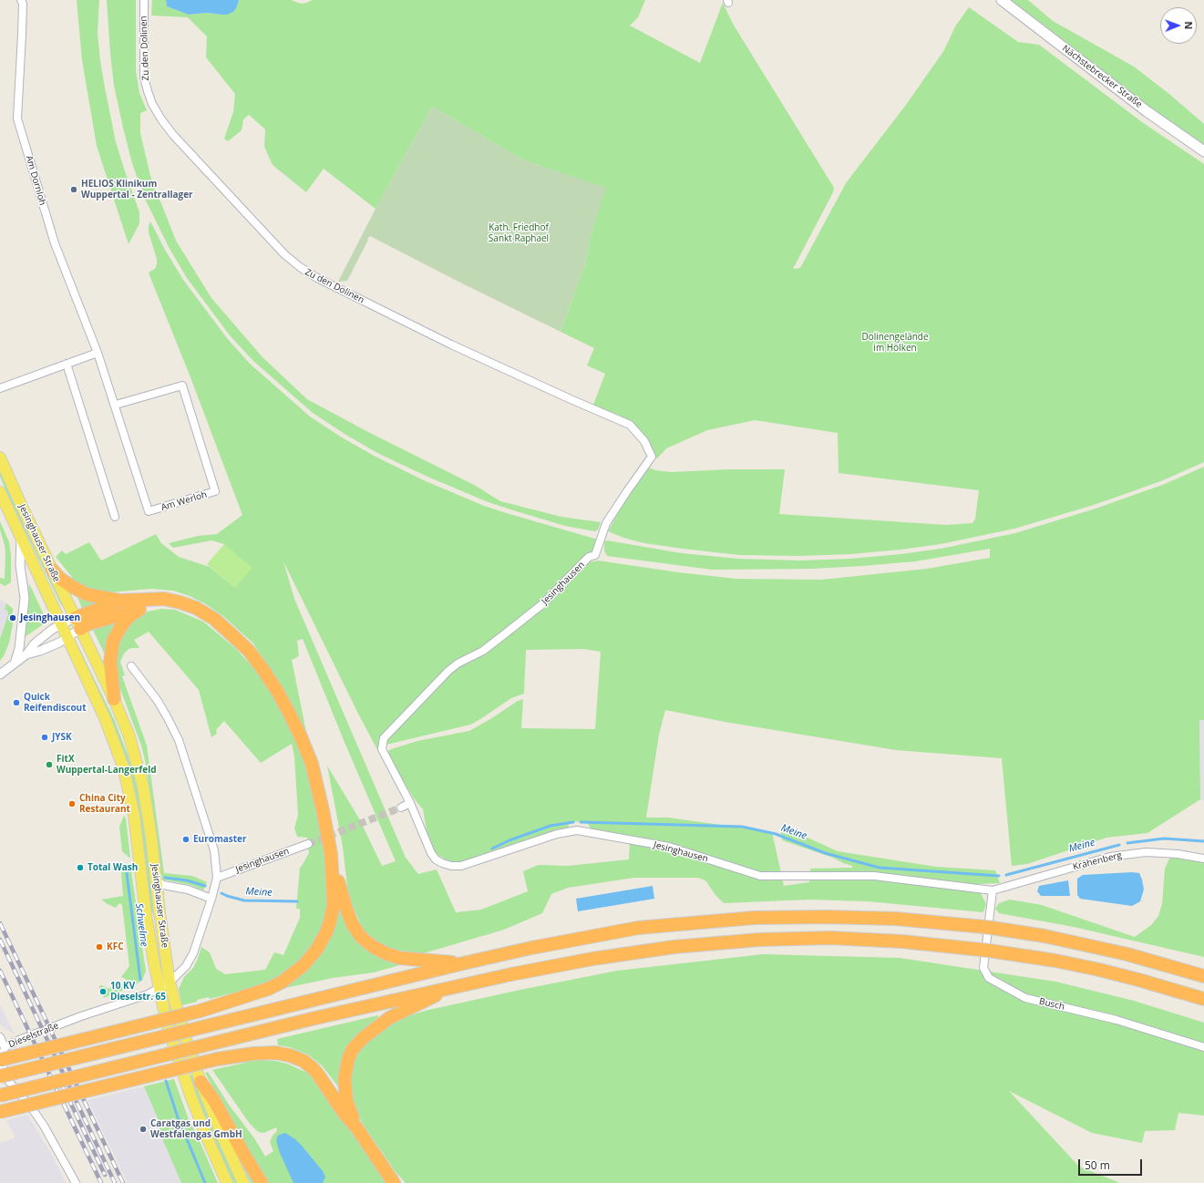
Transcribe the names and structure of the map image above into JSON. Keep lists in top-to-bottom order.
{
  "streets": {
    "main road": ["Nächstebrecker Straße", "Jesinghauser Straße"],
    "street": [
      "Zu den Dolinen",
      "Am Dornloh",
      "Am Werloh",
      "Jesinghausen",
      "Krähenberg",
      "Busch",
      "Dieselstraße"
    ]
  },
  "crossings": [
    ["Zu den Dolinen", "Jesinghausen"],
    ["Am Dornloh", "Am Werloh"],
    ["Jesinghauser Straße", "Dieselstraße"],
    ["Jesinghausen", "Krähenberg"],
    ["Jesinghausen", "Busch"],
    ["Krähenberg", "Busch"]
  ],
  "water": ["Meine", "Schwelme"],
  "parks": ["Kath. Friedhof Sankt Raphael", "Dolinengelände im Hölken"],
  "places": [
    "HELIOS Klinikum Wuppertal - Zentrallager",
    "Jesinghausen",
    "Quick Reifendiscout",
    "JYSK",
    "FitX Wuppertal-Langerfeld",
    "China City Restaurant",
    "Euromaster",
    "Total Wash",
    "KFC",
    "10 KV Dieselstr. 65",
    "Caratgas und Westfalengas GmbH"
  ],
  "scale_bar": "50 m",
  "north": "right"
}
